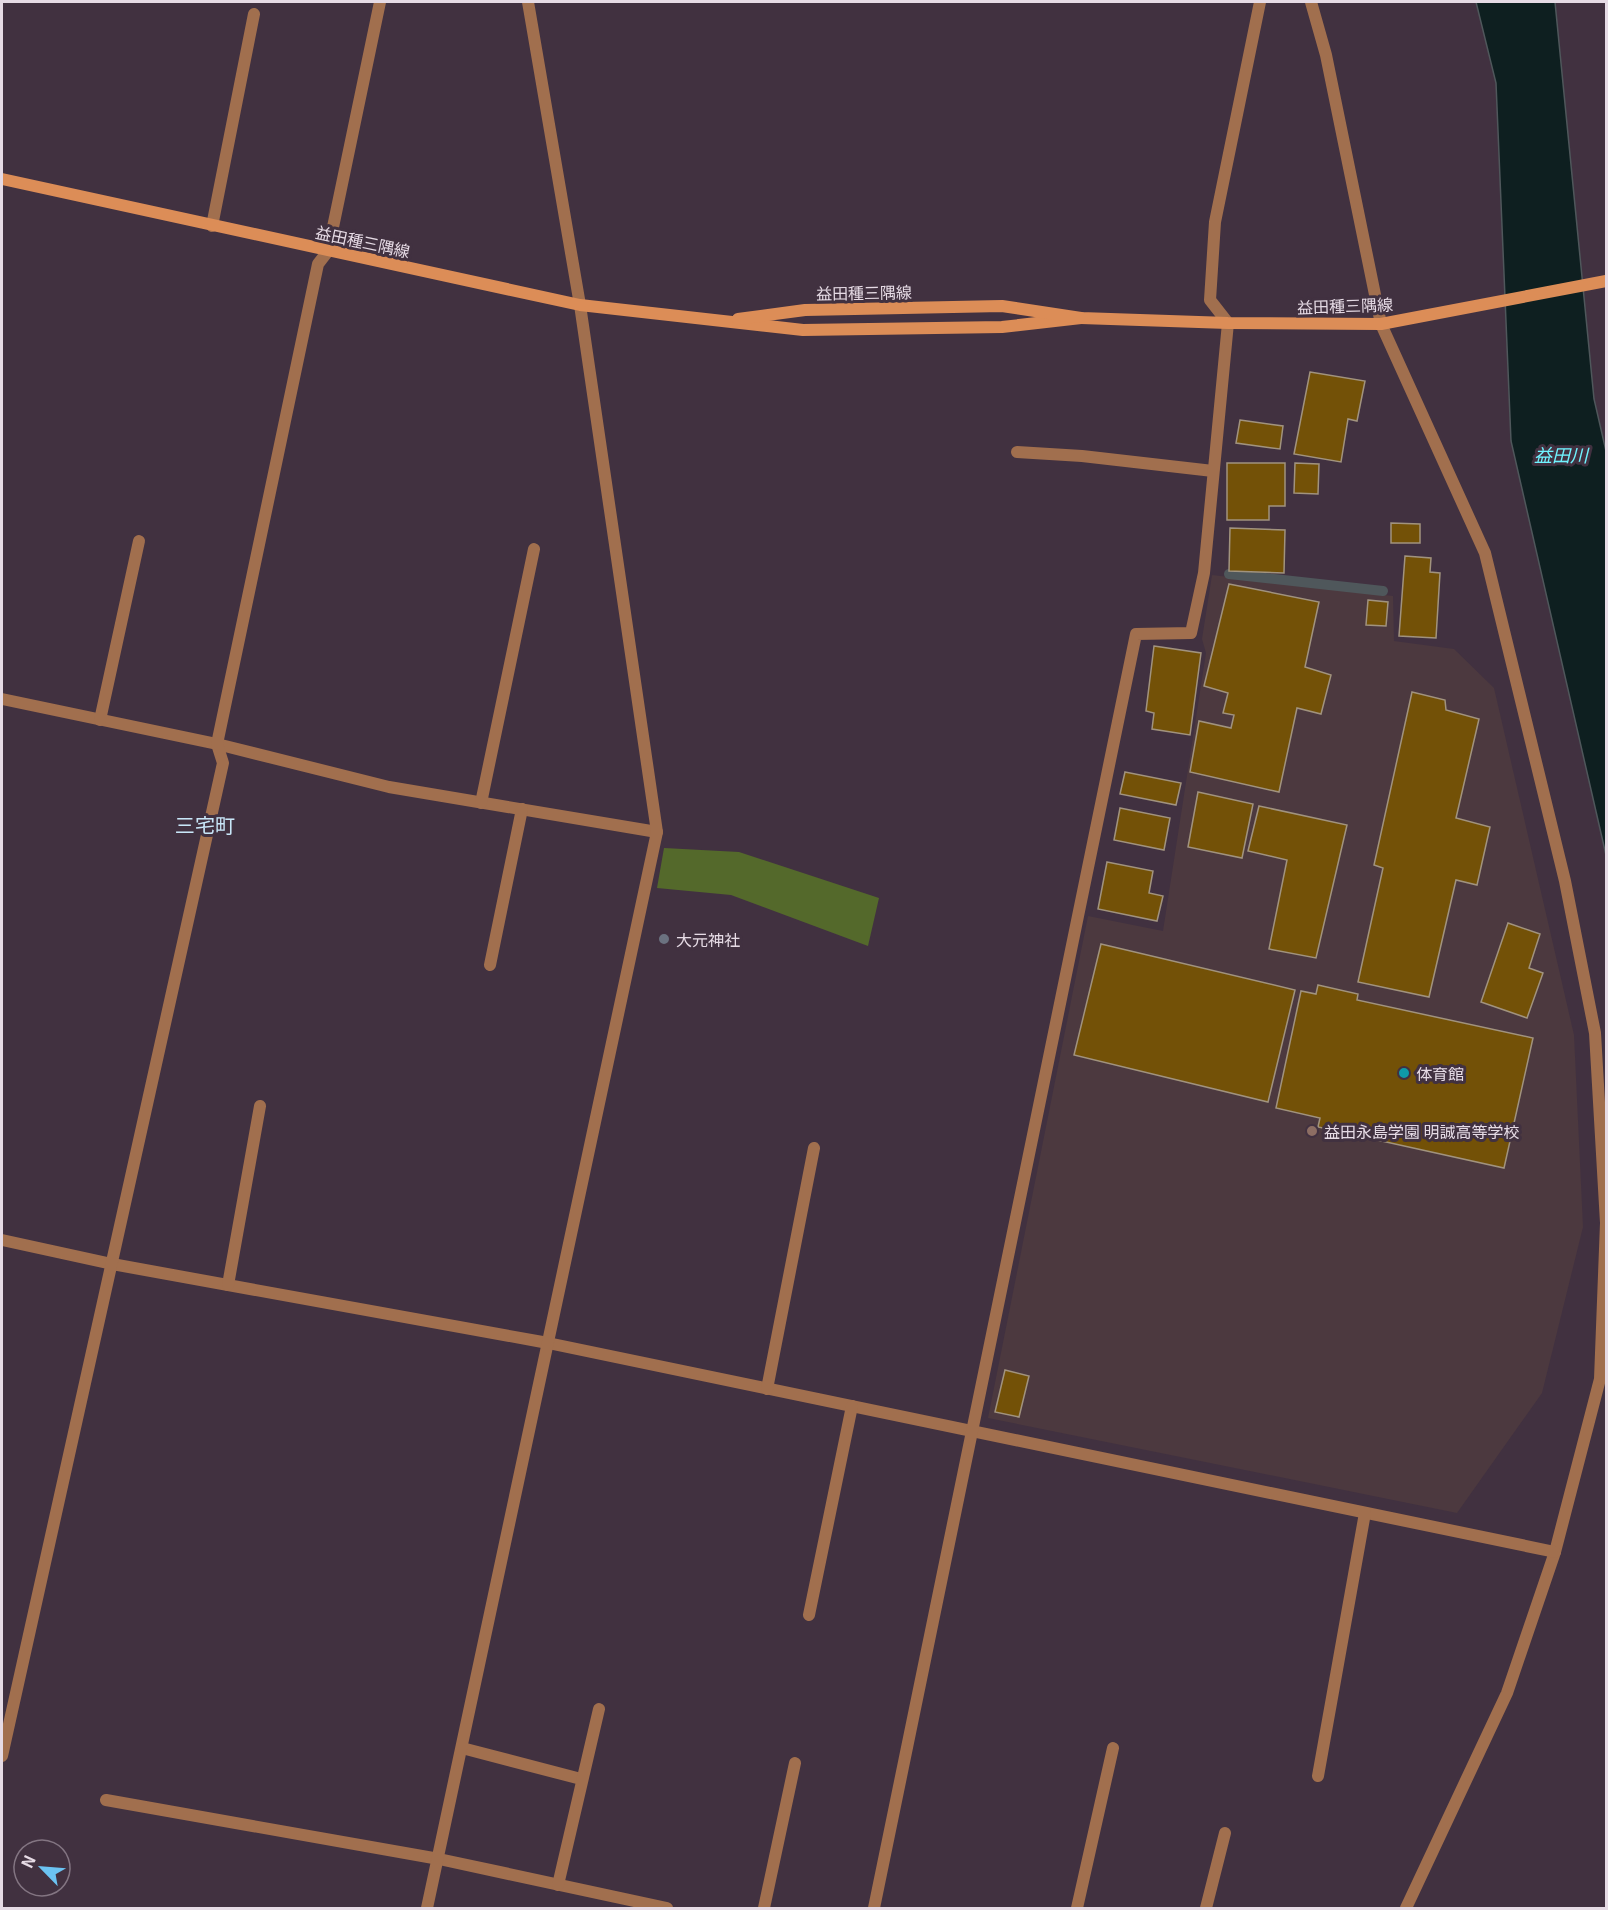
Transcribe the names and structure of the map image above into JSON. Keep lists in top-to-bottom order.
{
  "streets": {
    "main road": ["益田種三隅線"]
  },
  "districts": ["三宅町"],
  "water": ["益田川"],
  "places": ["大元神社", "体育館", "益田永島学園 明誠高等学校"],
  "north": "top left"
}
